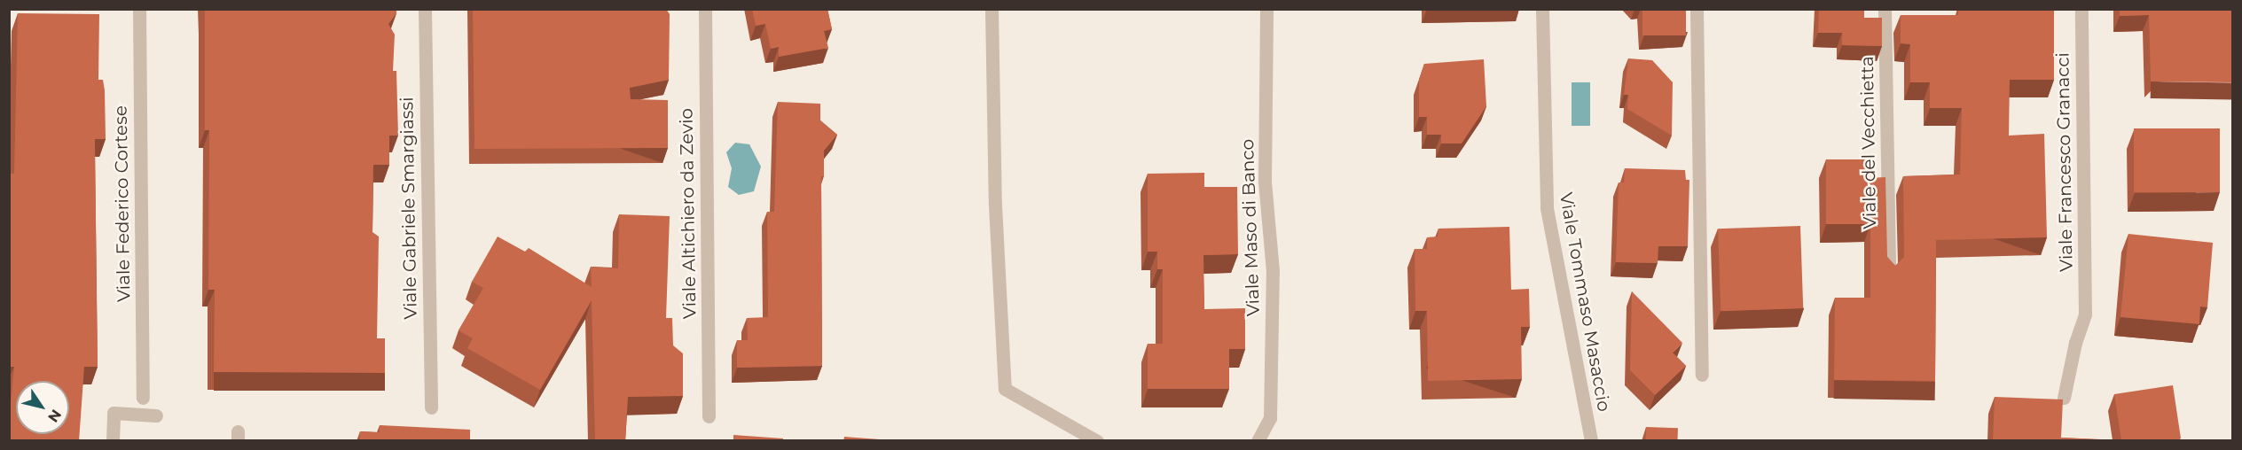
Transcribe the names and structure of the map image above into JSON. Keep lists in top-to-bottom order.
{
  "streets": {
    "street": [
      "Viale del Vecchietta",
      "Viale Francesco Granacci",
      "Viale Federico Cortese",
      "Viale Gabriele Smargiassi",
      "Viale Altichiero da Zevio",
      "Viale Maso di Banco",
      "Viale Tommaso Masaccio"
    ]
  },
  "north": "bottom right"
}
